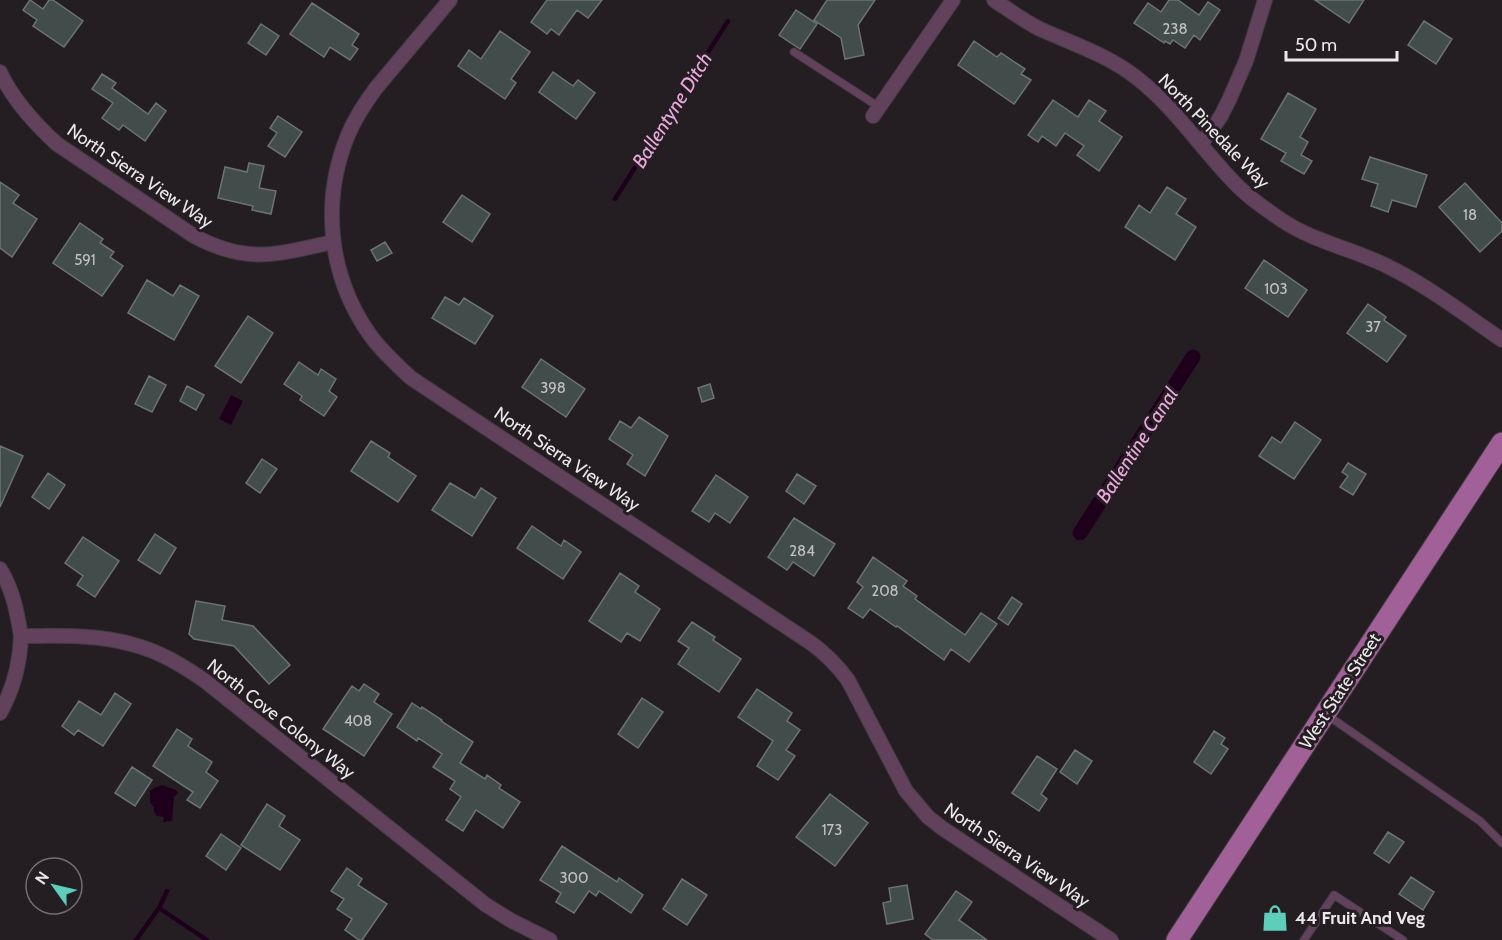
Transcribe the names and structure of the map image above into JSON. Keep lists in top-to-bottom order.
{
  "streets": {
    "main road": ["West State Street"],
    "street": ["North Pinedale Way", "North Sierra View Way", "North Cove Colony Way"]
  },
  "water": ["Ballentyne Ditch", "Ballentine Canal"],
  "places": {
    "shop": ["44 Fruit And Veg"]
  },
  "house_numbers": [
    "238",
    "18",
    "591",
    "103",
    "37",
    "398",
    "284",
    "208",
    "408",
    "173",
    "300"
  ],
  "scale_bar": "50 m",
  "north": "top left"
}
